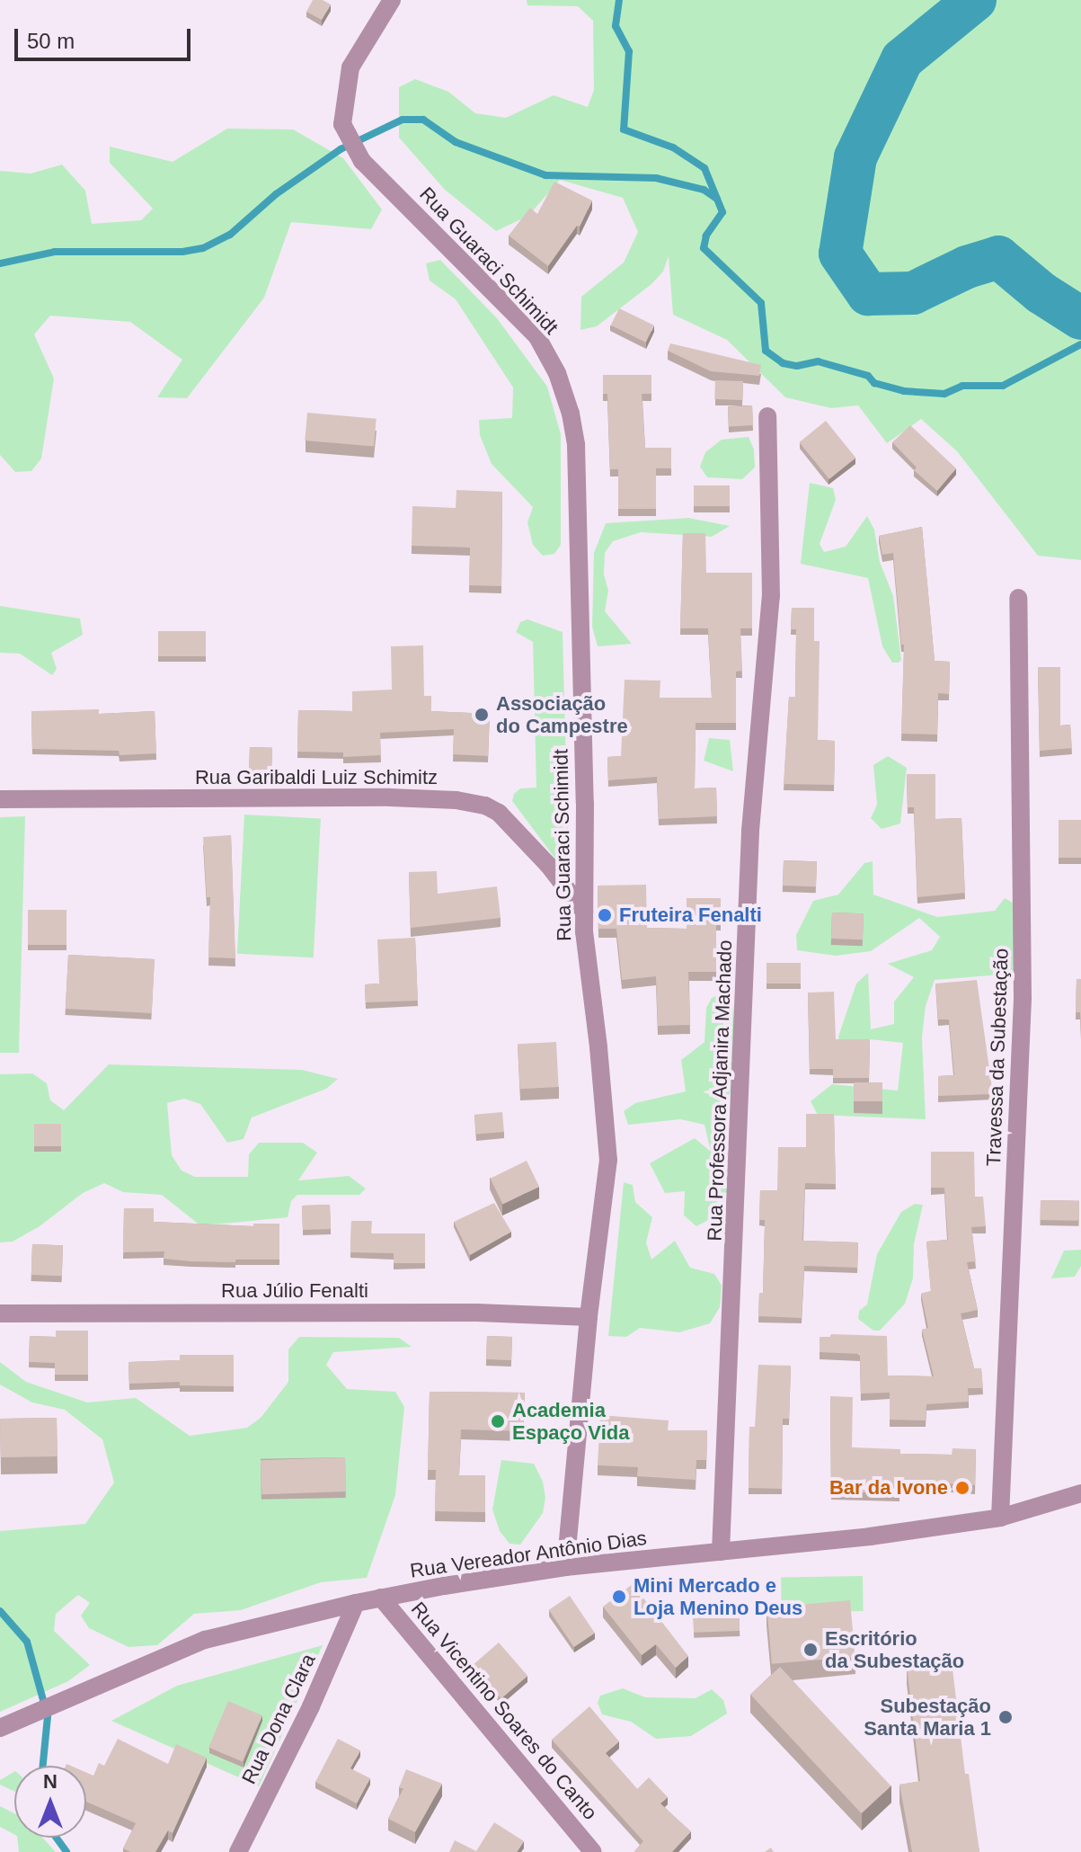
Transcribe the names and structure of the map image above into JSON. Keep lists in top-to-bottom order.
{
  "streets": {
    "street": [
      "Rua Guaraci Schimidt",
      "Rua Garibaldi Luiz Schimitz",
      "Travessa da Subestação",
      "Rua Professora Adjanira Machado",
      "Rua Júlio Fenalti",
      "Rua Vereador Antônio Dias",
      "Rua Vicentino Soares do Canto",
      "Rua Dona Clara"
    ]
  },
  "crossings": [
    ["Rua Guaraci Schimidt", "Rua Garibaldi Luiz Schimitz"],
    ["Rua Guaraci Schimidt", "Rua Júlio Fenalti"],
    ["Rua Guaraci Schimidt", "Rua Vereador Antônio Dias"],
    ["Travessa da Subestação", "Rua Vereador Antônio Dias"],
    ["Rua Professora Adjanira Machado", "Rua Vereador Antônio Dias"],
    ["Rua Vereador Antônio Dias", "Rua Vicentino Soares do Canto"],
    ["Rua Vereador Antônio Dias", "Rua Dona Clara"]
  ],
  "places": [
    "Associação do Campestre",
    "Fruteira Fenalti",
    "Academia Espaço Vida",
    "Bar da Ivone",
    "Mini Mercado e Loja Menino Deus",
    "Escritório da Subestação",
    "Subestação Santa Maria 1"
  ],
  "scale_bar": "50 m",
  "north": "top"
}
